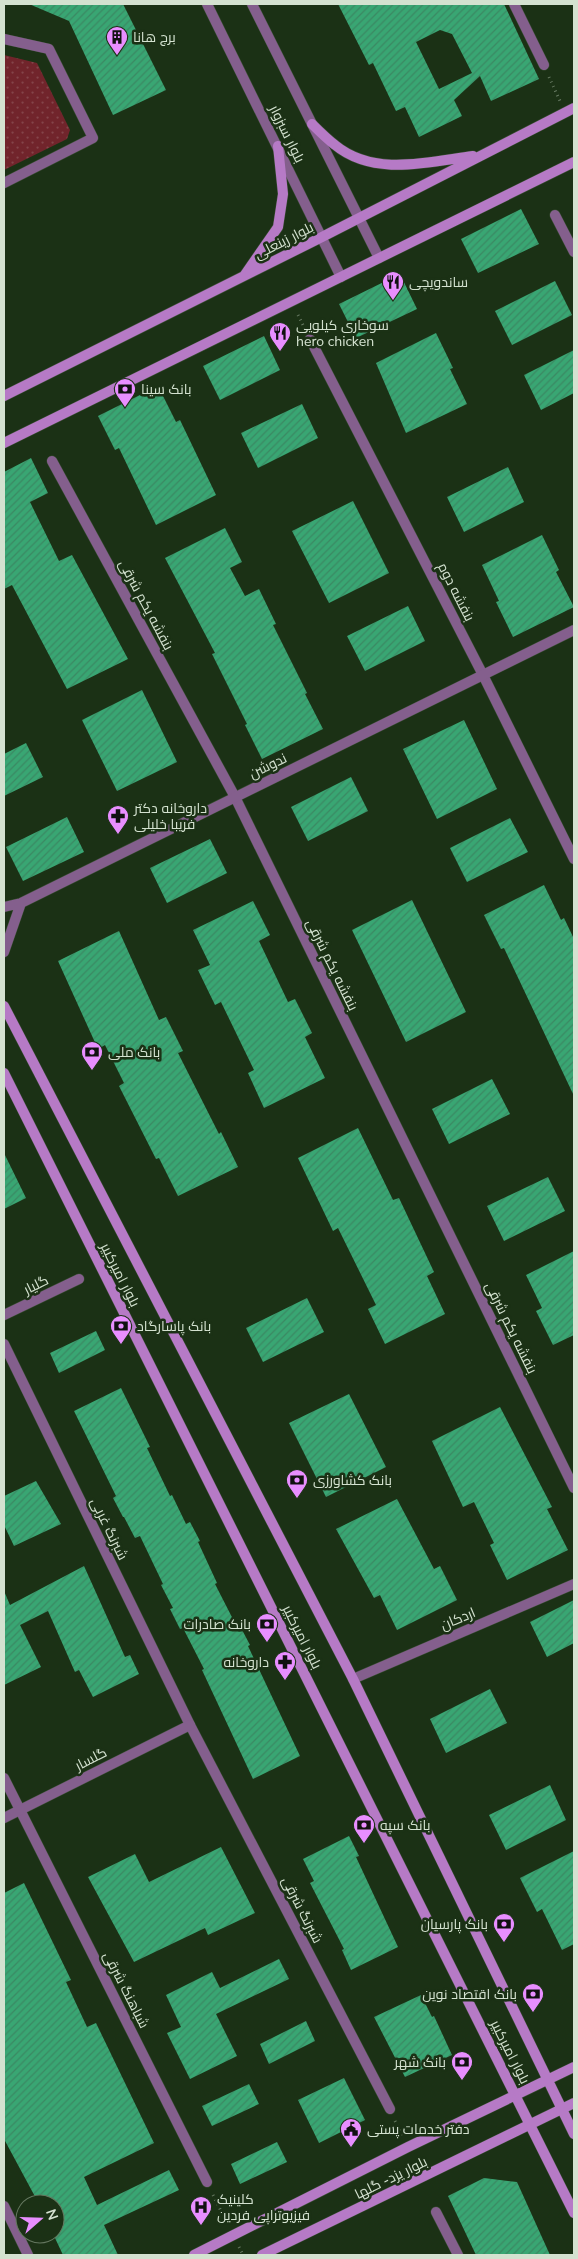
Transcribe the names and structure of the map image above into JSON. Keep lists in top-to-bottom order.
{
  "streets": {
    "main road": ["بلوار زینعلی", "بلوار امیرکبیر", "بلوار یزد- گلها"],
    "street": [
      "بلوار سبزوار",
      "بنفشه دوم",
      "بنفشه یکم شرقی",
      "ندوشن",
      "گلیار",
      "شبرنگ غربی",
      "اردکان",
      "گلسار",
      "شبرنگ شرقی",
      "شباهنگ شرقی"
    ]
  },
  "crossings": [
    ["بلوار سبزوار", "بلوار زینعلی"],
    ["بنفشه دوم", "ندوشن"],
    ["بنفشه یکم شرقی", "ندوشن"],
    ["بلوار امیرکبیر", "اردکان"],
    ["بلوار امیرکبیر", "بلوار یزد- گلها"],
    ["شبرنگ غربی", "گلسار"],
    ["شبرنگ غربی", "شبرنگ شرقی"],
    ["گلسار", "شبرنگ شرقی"],
    ["گلسار", "شباهنگ شرقی"]
  ],
  "places": {
    "building": ["برج هانا"],
    "restaurant": ["ساندویچی", "سوخاری کیلویی hero chicken"],
    "bank": [
      "بانک سینا",
      "بانک ملی",
      "بانک پاسارگاد",
      "بانک کشاورزی",
      "بانک صادرات",
      "بانک سپه",
      "بانک پارسیان",
      "بانک اقتصاد نوین",
      "بانک شهر"
    ],
    "pharmacy": ["داروخانه دکتر فریبا خلیلی", "داروخانه"],
    "public building": ["دفتر خدمات پستی"],
    "hospital": ["کلینیک فیزیوتراپی فردین"]
  },
  "north": "right"
}
